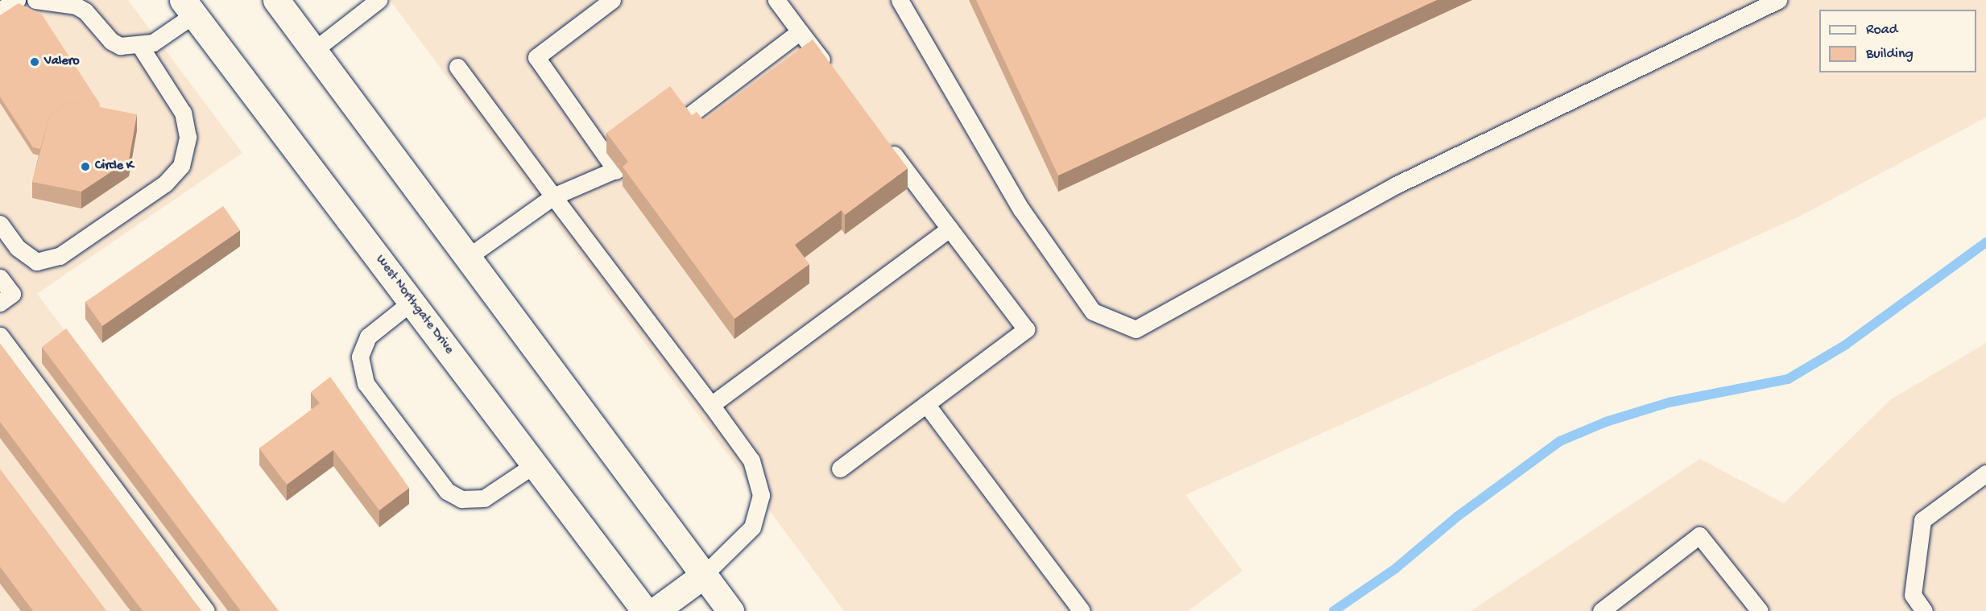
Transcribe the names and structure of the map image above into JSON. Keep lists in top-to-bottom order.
{
  "streets": {
    "main road": ["West Northgate Drive"]
  },
  "places": ["Valero", "Circle K"],
  "legend": ["Road", "Building"]
}
